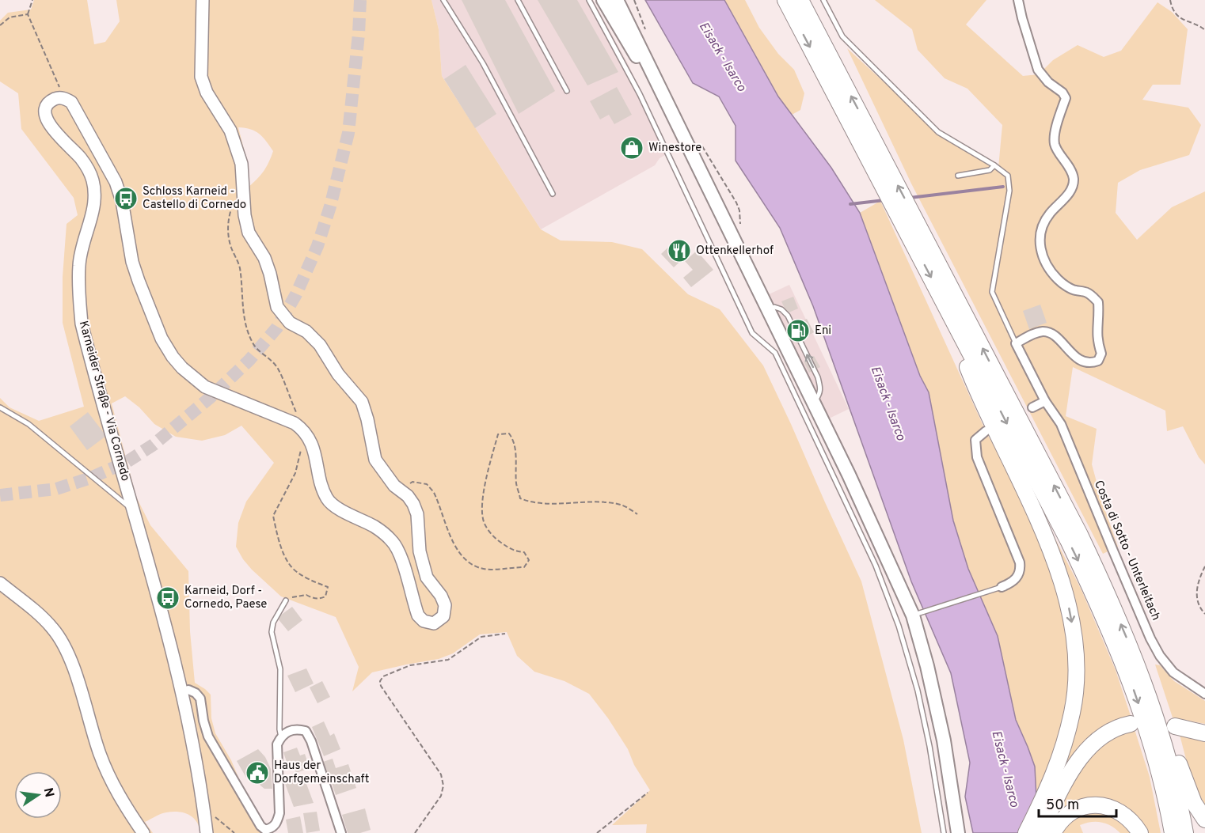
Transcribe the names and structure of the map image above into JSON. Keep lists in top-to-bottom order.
{
  "streets": {
    "street": ["Karneider Straße - Via Cornedo", "Costa di Sotto - Unterleitach"]
  },
  "water": ["Eisack - Isarco"],
  "places": {
    "shop": ["Winestore"],
    "bus stop": ["Schloss Karneid - Castello di Cornedo", "Karneid, Dorf - Cornedo, Paese"],
    "restaurant": ["Ottenkellerhof"],
    "fuel station": ["Eni"],
    "public building": ["Haus der Dorfgemeinschaft"]
  },
  "scale_bar": "50 m",
  "north": "right"
}
